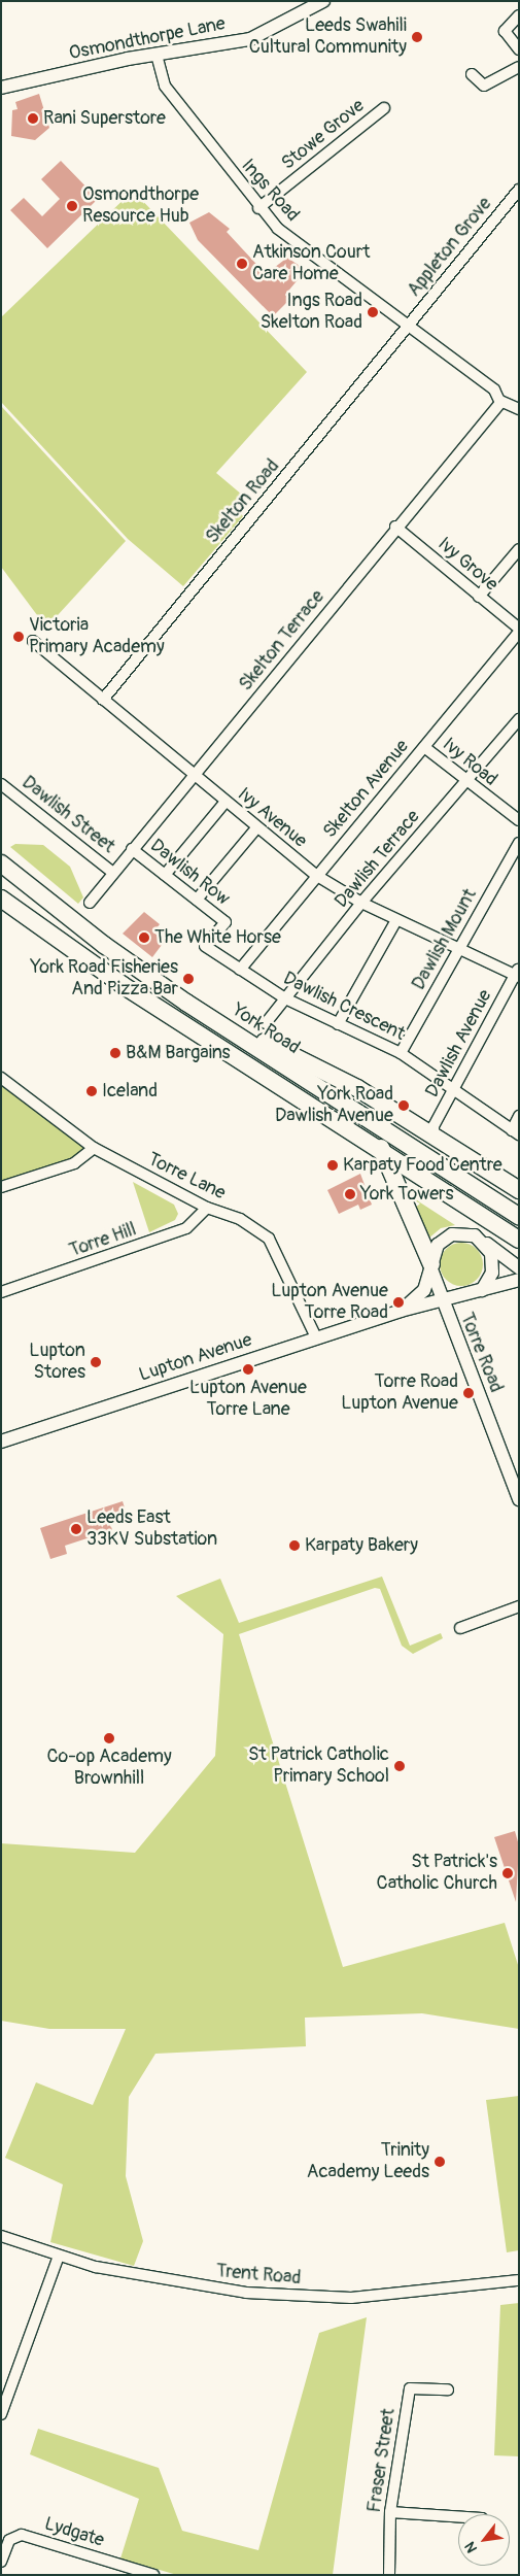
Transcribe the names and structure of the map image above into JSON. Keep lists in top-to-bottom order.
{
  "streets": {
    "highway": ["York Road"],
    "street": [
      "Osmondthorpe Lane",
      "Stowe Grove",
      "Ings Road",
      "Appleton Grove",
      "Skelton Road",
      "Ivy Grove",
      "Skelton Terrace",
      "Ivy Road",
      "Skelton Avenue",
      "Dawlish Street",
      "Ivy Avenue",
      "Dawlish Terrace",
      "Dawlish Row",
      "Dawlish Mount",
      "Dawlish Crescent",
      "Dawlish Avenue",
      "Torre Lane",
      "Torre Hill",
      "Torre Road",
      "Lupton Avenue",
      "Trent Road",
      "Fraser Street",
      "Lydgate"
    ]
  },
  "crossings": [
    ["Osmondthorpe Lane", "Ings Road"],
    ["Stowe Grove", "Ings Road"],
    ["Ings Road", "Appleton Grove"],
    ["Ings Road", "Skelton Road"],
    ["Ings Road", "Skelton Terrace"],
    ["Appleton Grove", "Skelton Road"],
    ["Skelton Road", "Ivy Avenue"],
    ["Ivy Grove", "Skelton Terrace"],
    ["Ivy Grove", "Skelton Avenue"],
    ["Skelton Terrace", "Dawlish Street"],
    ["Skelton Terrace", "Ivy Avenue"],
    ["Skelton Terrace", "Dawlish Row"],
    ["Ivy Road", "Skelton Avenue"],
    ["Ivy Road", "Dawlish Terrace"],
    ["Skelton Avenue", "Ivy Avenue"],
    ["Skelton Avenue", "Dawlish Crescent"],
    ["Ivy Avenue", "Dawlish Terrace"],
    ["Ivy Avenue", "Dawlish Mount"],
    ["Ivy Avenue", "Dawlish Avenue"],
    ["Dawlish Terrace", "Dawlish Crescent"],
    ["Dawlish Row", "Dawlish Crescent"],
    ["Dawlish Mount", "Dawlish Crescent"],
    ["Dawlish Crescent", "Dawlish Avenue"],
    ["Torre Lane", "Torre Hill"],
    ["Torre Lane", "Lupton Avenue"],
    ["Torre Road", "Lupton Avenue"]
  ],
  "places": [
    "Leeds Swahili Cultural Community",
    "Rani Superstore",
    "Osmondthorpe Resource Hub",
    "Atkinson Court Care Home",
    "Ings Road Skelton Road",
    "Victoria Primary Academy",
    "The White Horse",
    "York Road Fisheries And Pizza Bar",
    "B&M Bargains",
    "Iceland",
    "York Road Dawlish Avenue",
    "Karpaty Food Centre",
    "York Towers",
    "Lupton Avenue Torre Road",
    "Lupton Stores",
    "Lupton Avenue Torre Lane",
    "Torre Road Lupton Avenue",
    "Leeds East 33KV Substation",
    "Karpaty Bakery",
    "Co-op Academy Brownhill",
    "St Patrick Catholic Primary School",
    "St Patrick's Catholic Church",
    "Trinity Academy Leeds"
  ],
  "north": "bottom left"
}
